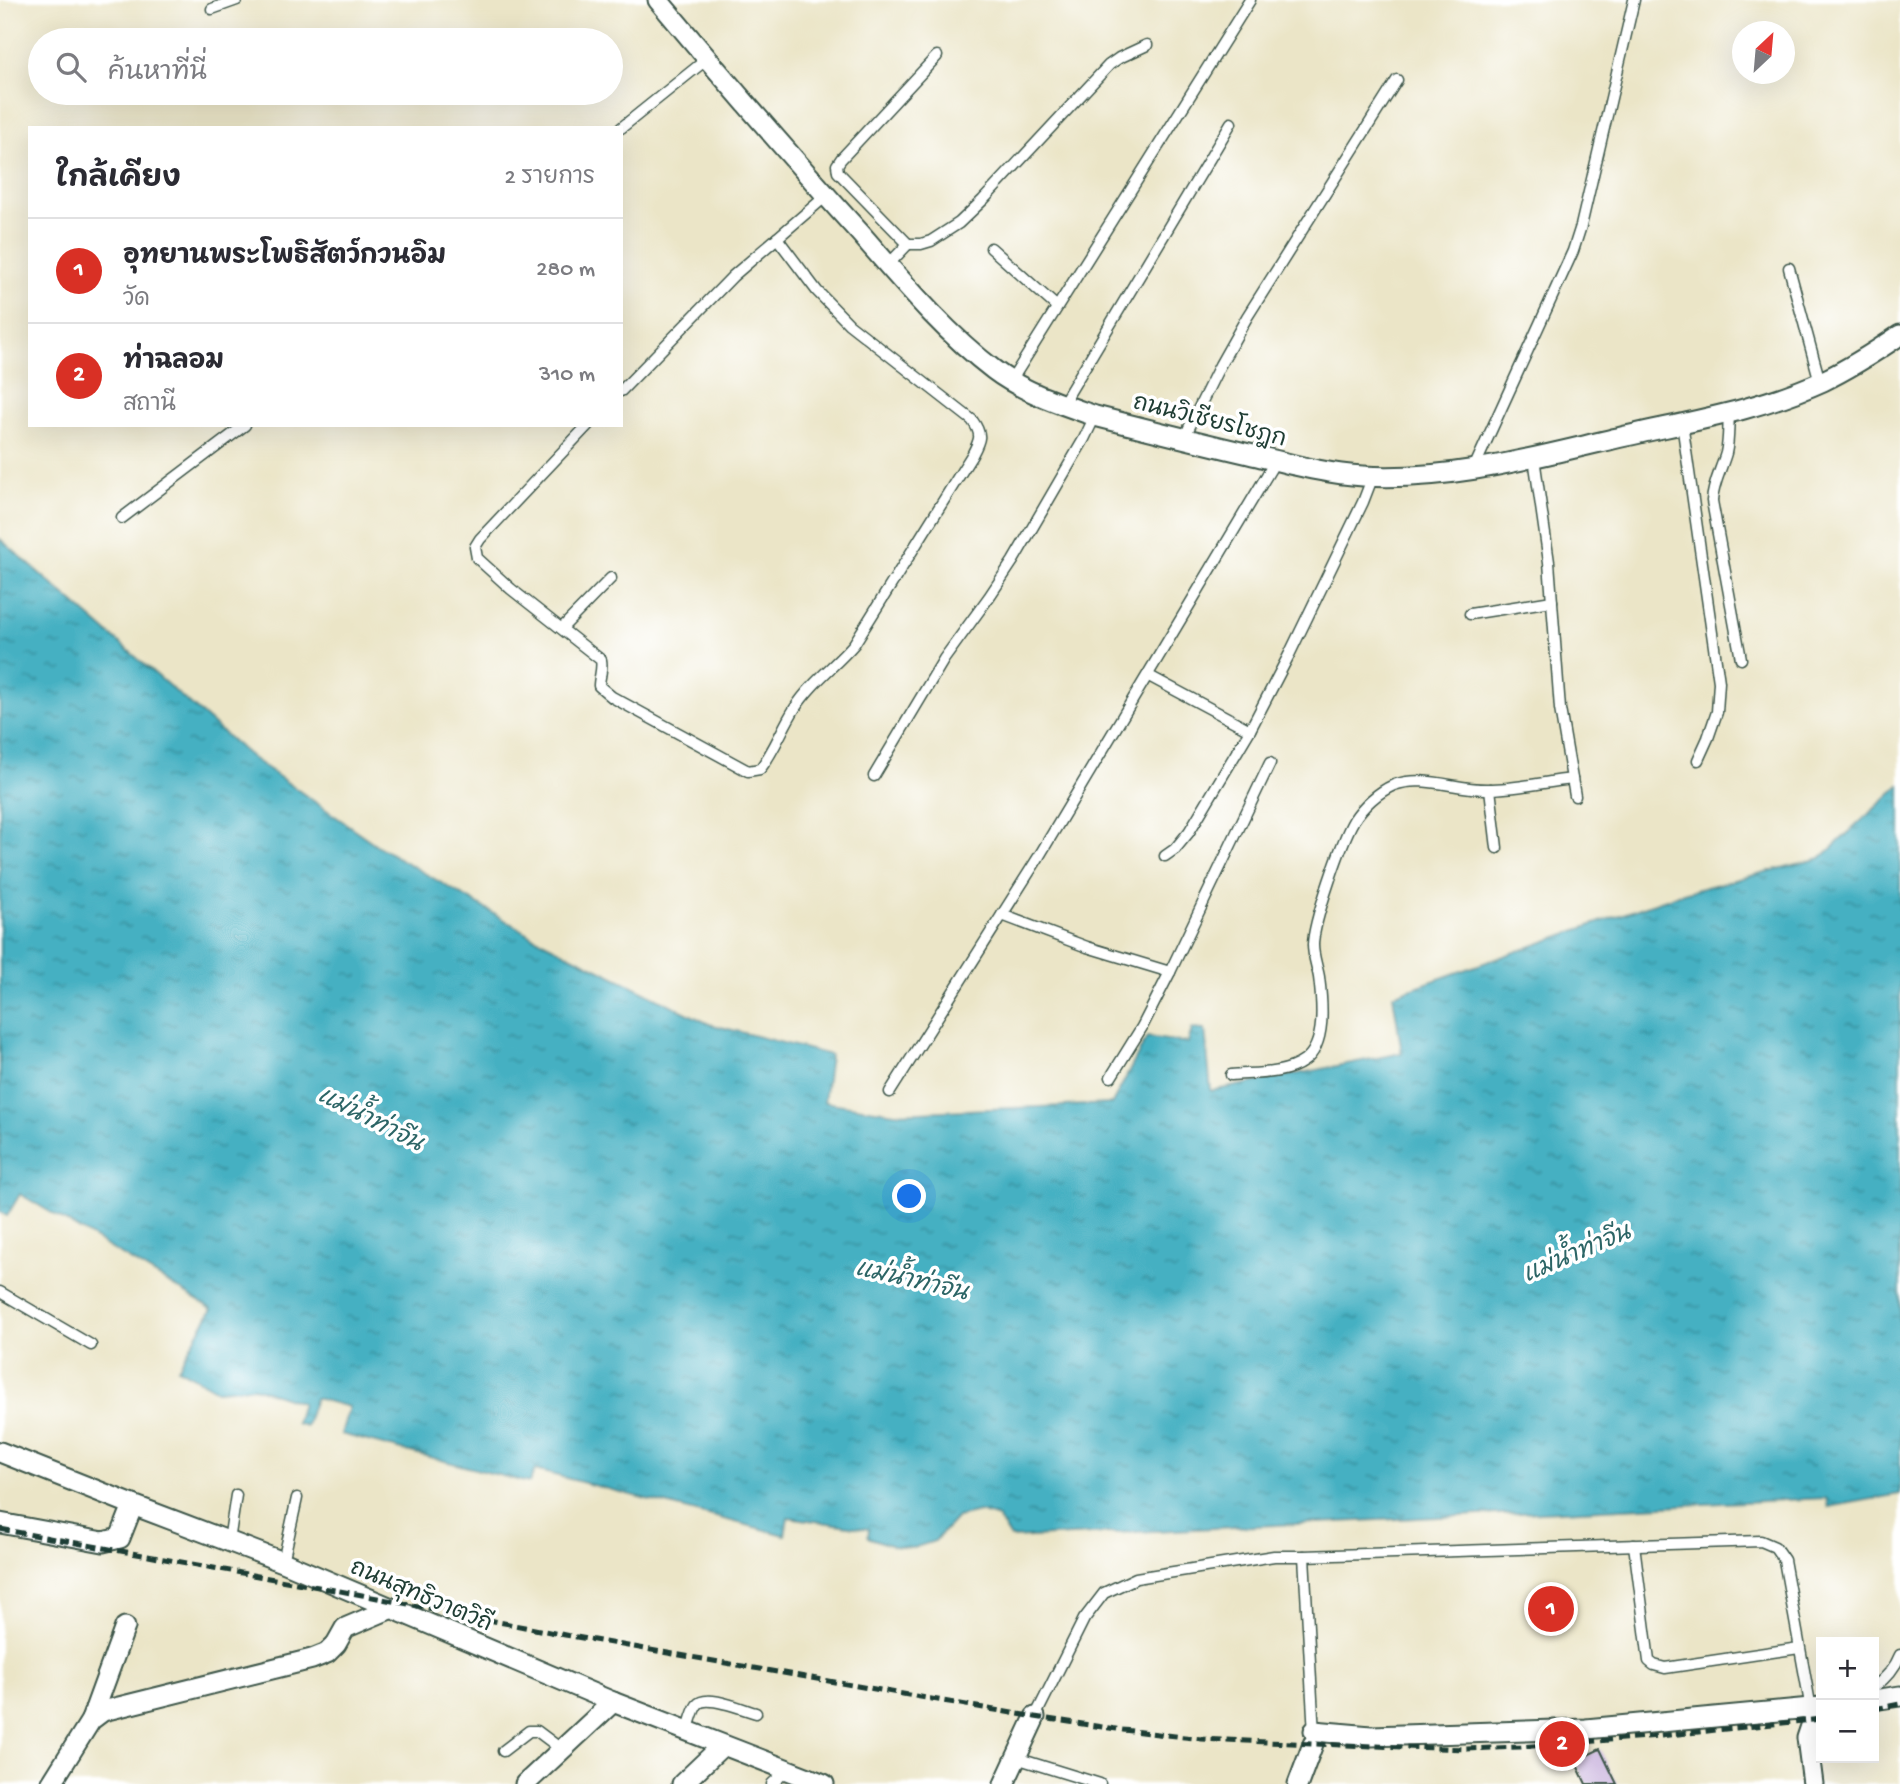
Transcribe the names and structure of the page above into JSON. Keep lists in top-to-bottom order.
{
  "streets": {
    "street": ["ถนนวิเชียรโชฎก", "ถนนสุทธิวาตวิถี"]
  },
  "water": ["แม่น้ำท่าจีน"],
  "north": "top right",
  "page": {
    "search": "ค้นหาที่นี่",
    "heading": ["ใกล้เคียง", "2 รายการ"],
    "list": [
      {
        "mark": "1",
        "name": "อุทยานพระโพธิสัตว์กวนอิม",
        "note": "วัด",
        "value": "280 m"
      },
      {
        "mark": "2",
        "name": "ท่าฉลอม",
        "note": "สถานี",
        "value": "310 m"
      }
    ],
    "pins": ["1", "2"],
    "map_buttons": ["+", "−"]
  }
}
